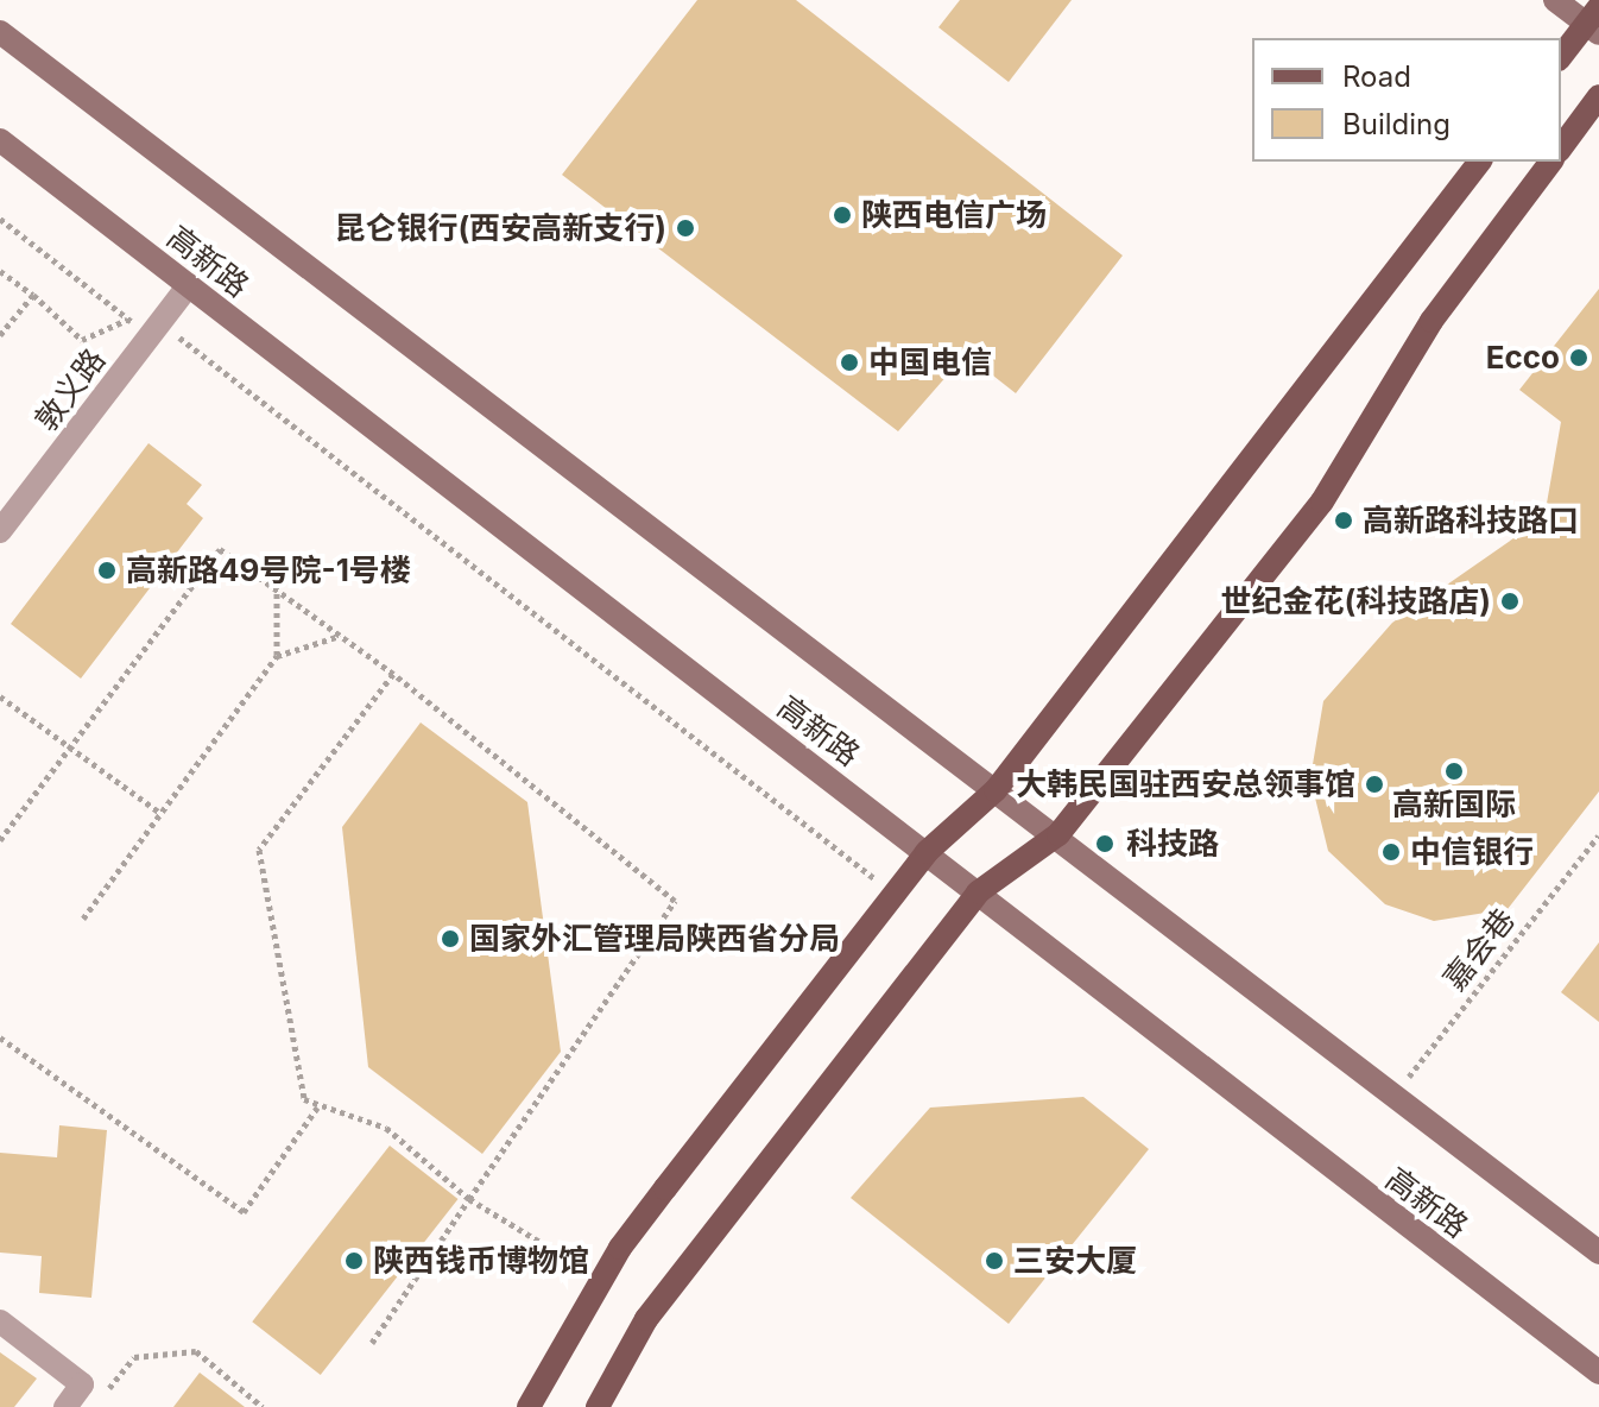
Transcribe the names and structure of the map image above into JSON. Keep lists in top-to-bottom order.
{
  "streets": {
    "main road": ["高新路"],
    "street": ["敦义路"],
    "path": ["嘉会巷"]
  },
  "crossings": [
    ["高新路", "敦义路"],
    ["高新路", "嘉会巷"]
  ],
  "places": [
    "陕西电信广场",
    "昆仑银行(西安高新支行)",
    "Ecco",
    "中国电信",
    "高新路科技路口",
    "高新路49号院-1号楼",
    "世纪金花(科技路店)",
    "高新国际",
    "大韩民国驻西安总领事馆",
    "科技路",
    "中信银行",
    "国家外汇管理局陕西省分局",
    "陕西钱币博物馆",
    "三安大厦"
  ],
  "legend": ["Road", "Building"]
}
